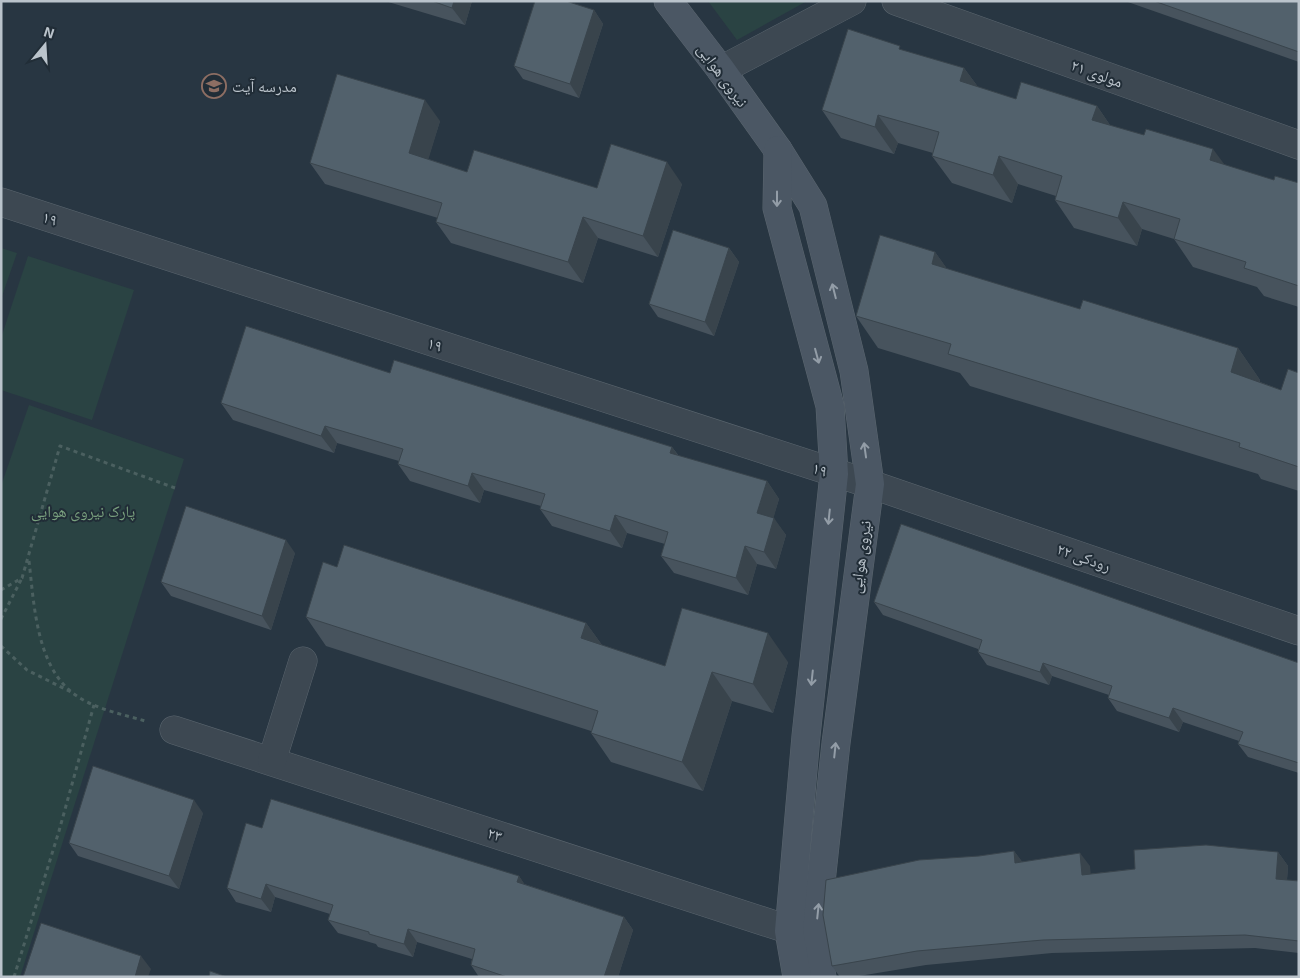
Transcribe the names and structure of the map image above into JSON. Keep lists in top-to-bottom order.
{
  "streets": {
    "street": [
      "مولوی ۲۱",
      "نیروی هوایی",
      "۱۹",
      "رودکی ۲۲",
      "۲۳"
    ]
  },
  "crossings": [
    ["نیروی هوایی", "۱۹"],
    ["نیروی هوایی", "رودکی ۲۲"],
    ["نیروی هوایی", "۲۳"],
    ["۱۹", "رودکی ۲۲"]
  ],
  "parks": ["پارک نیروی هوایی"],
  "places": {
    "school or university": ["مدرسه آیت"]
  },
  "north": "top"
}
